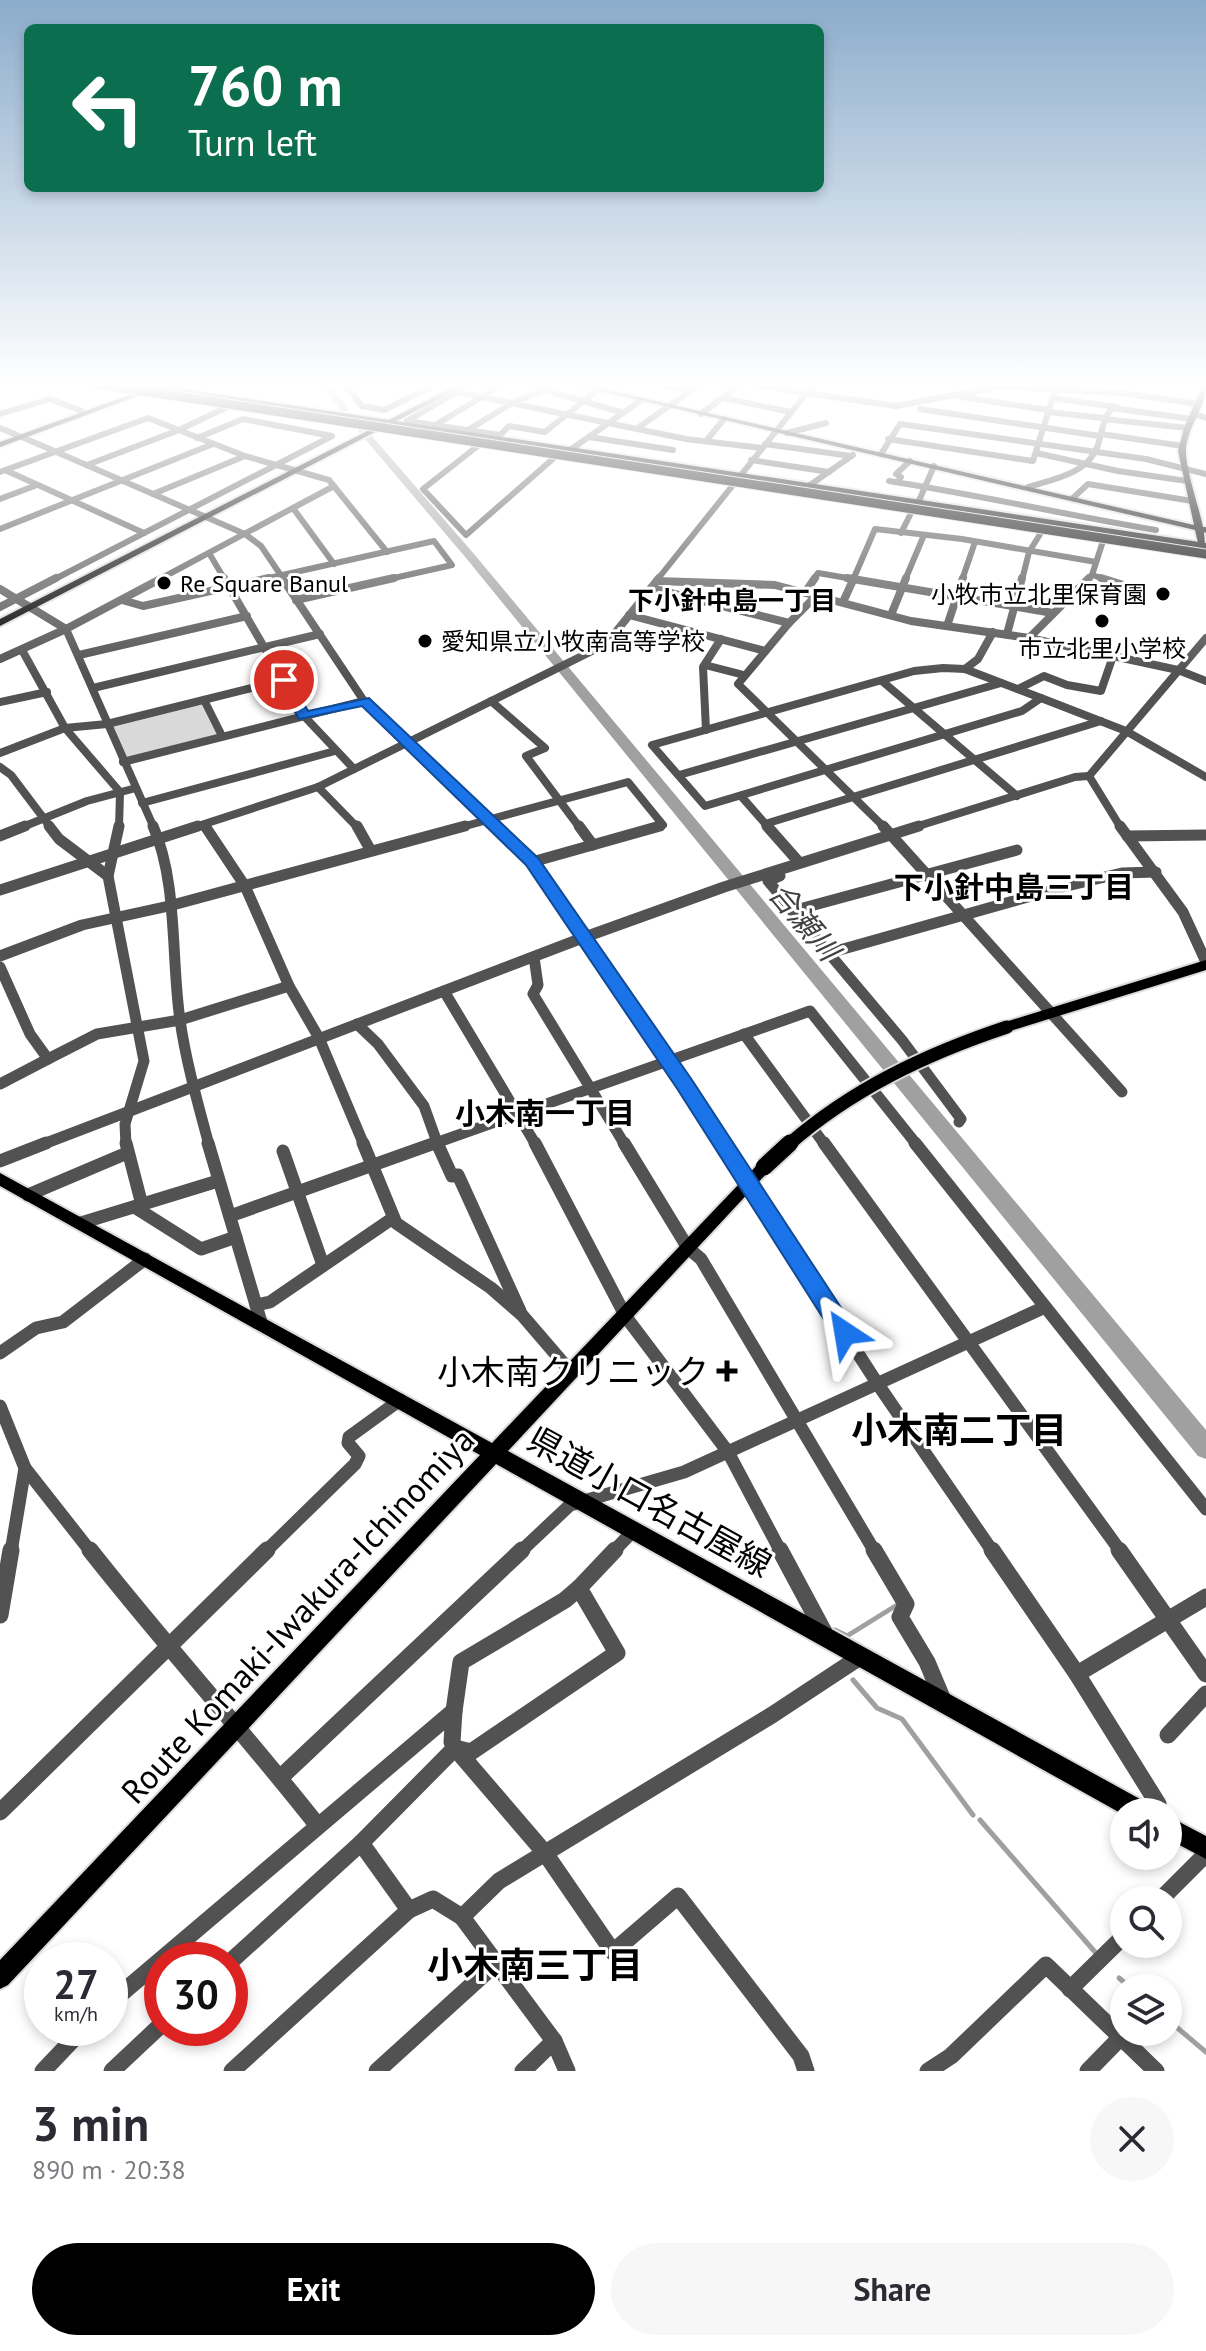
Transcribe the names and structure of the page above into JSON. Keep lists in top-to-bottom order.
{
  "streets": {
    "main road": ["県道小口名古屋線", "Route Komaki-Iwakura-Ichinomiya"]
  },
  "crossings": [
    ["県道小口名古屋線", "Route Komaki-Iwakura-Ichinomiya"]
  ],
  "districts": [
    "下小針中島一丁目",
    "下小針中島三丁目",
    "小木南一丁目",
    "小木南二丁目",
    "小木南三丁目"
  ],
  "water": ["合瀬川"],
  "places": {
    "other": [
      "Re Square Banul",
      "小牧市立北里保育園",
      "市立北里小学校",
      "愛知県立小牧南高等学校"
    ],
    "health": ["小木南クリニック"]
  },
  "page": {
    "turn": ["760 m", "Turn left"],
    "speed": "27 km/h",
    "limit": "30",
    "heading": ["3 min", "890 m · 20:38"],
    "buttons": ["Exit", "Share"]
  }
}
